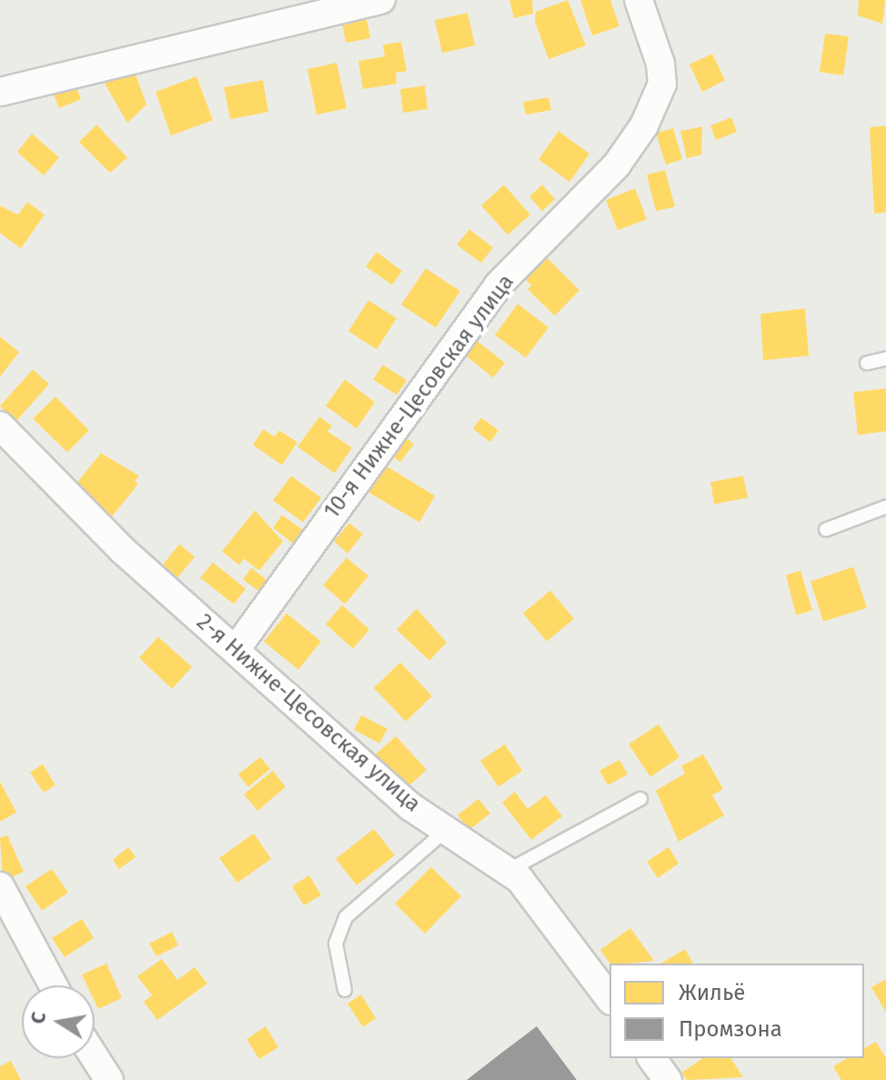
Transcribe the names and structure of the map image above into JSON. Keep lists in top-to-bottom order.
{
  "streets": {
    "street": ["10-я Нижне-Цесовская улица", "2-я Нижне-Цесовская улица"]
  },
  "crossings": [
    ["10-я Нижне-Цесовская улица", "2-я Нижне-Цесовская улица"]
  ],
  "legend": ["Жильё", "Промзона"],
  "north": "left"
}
